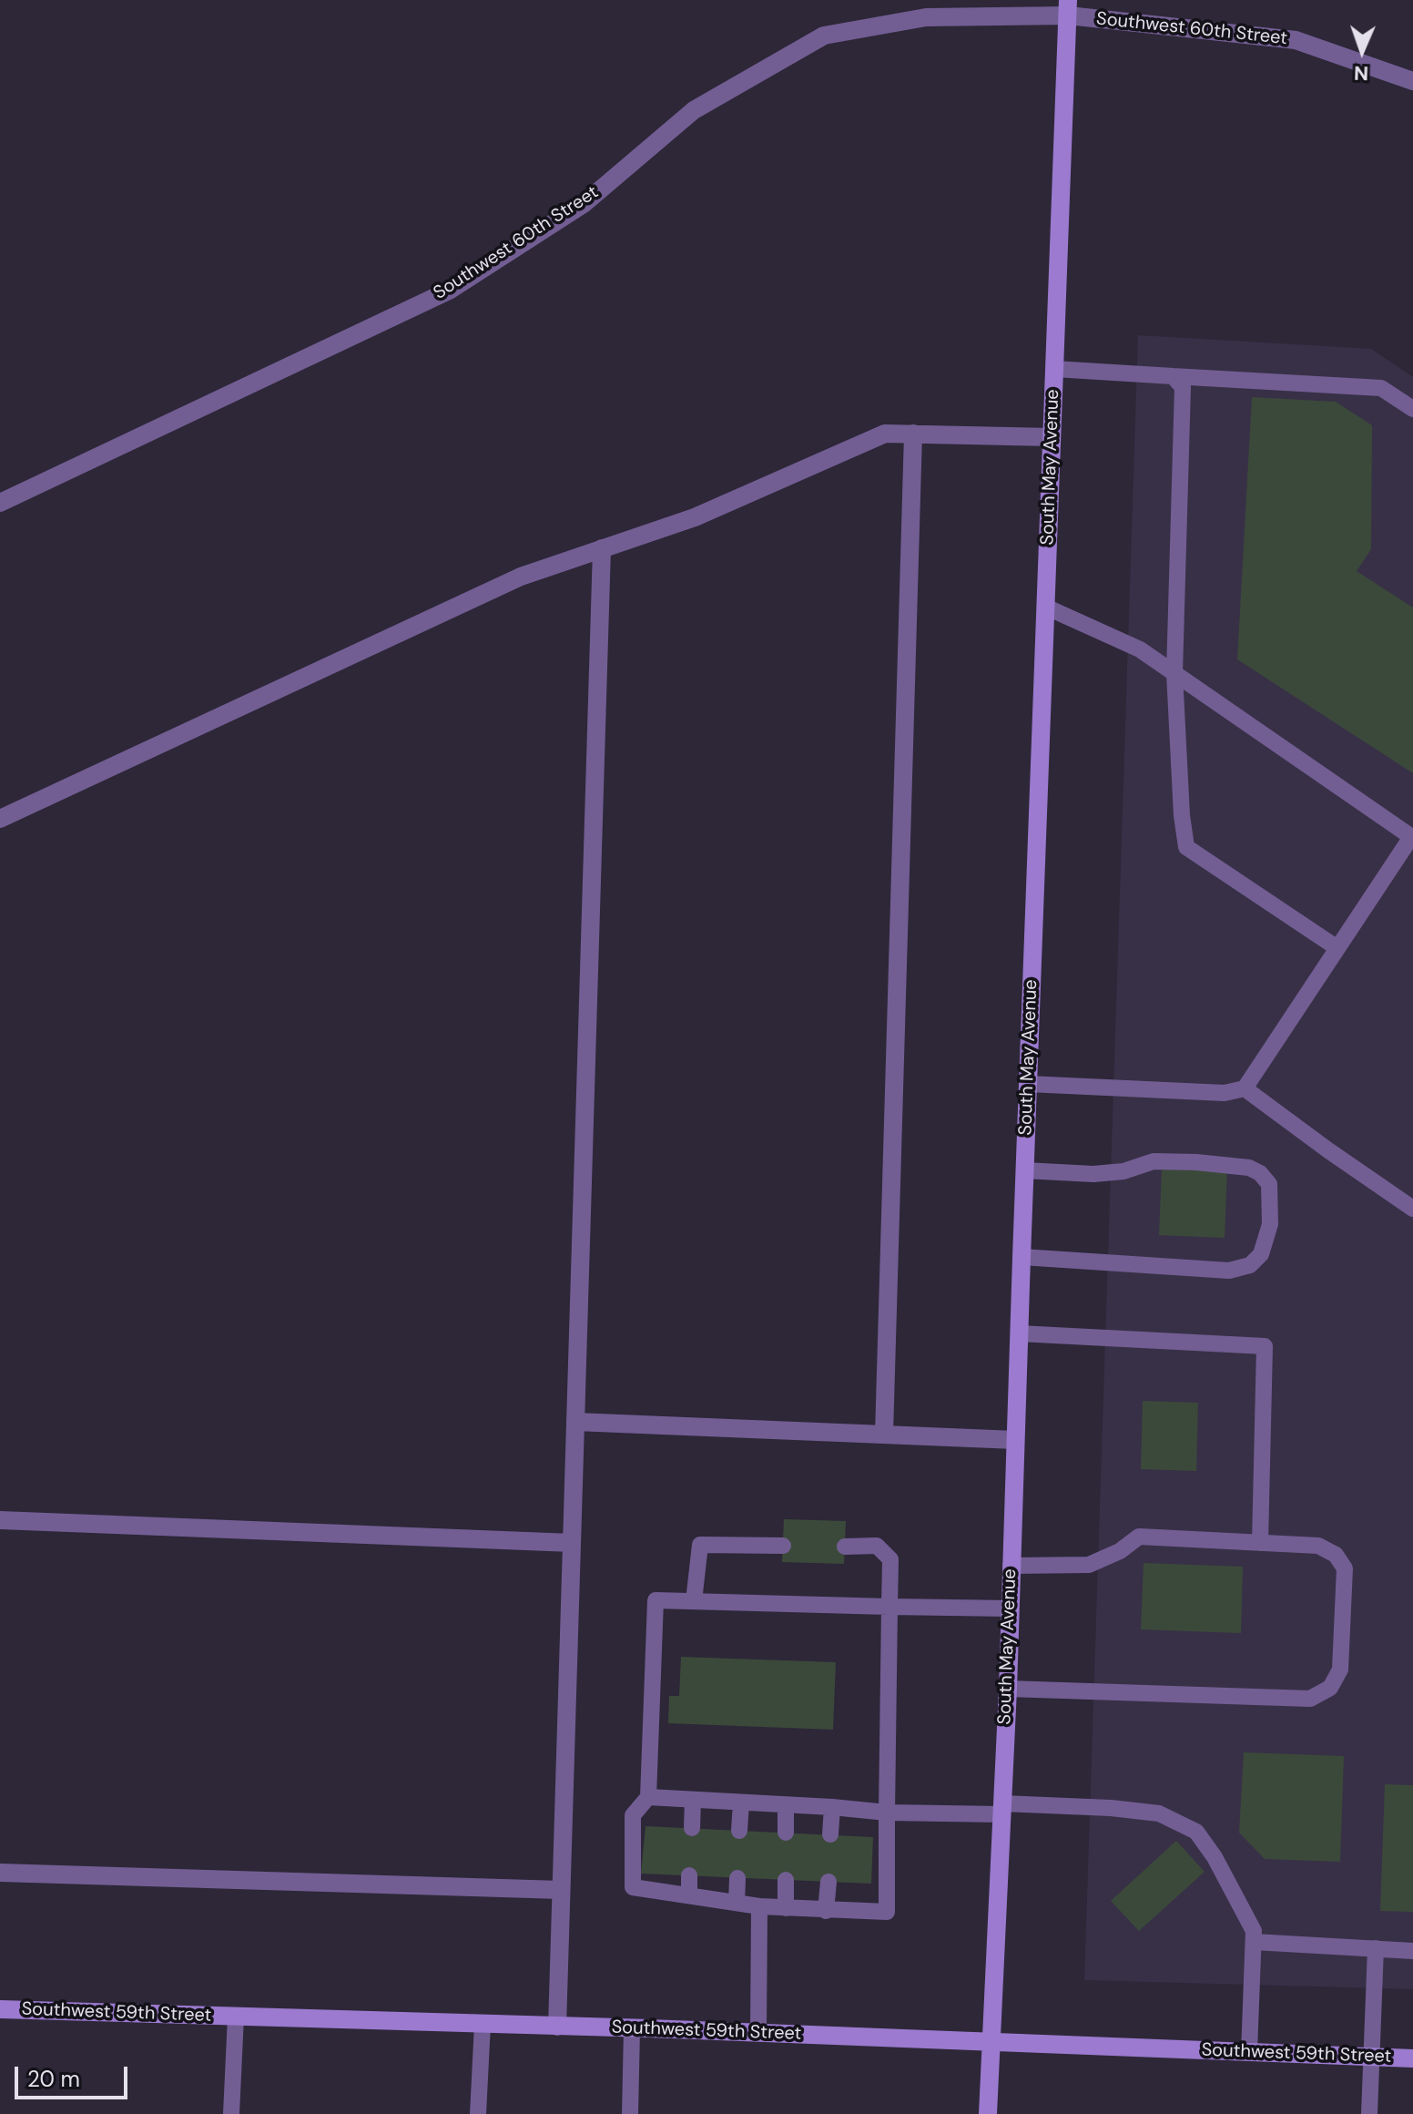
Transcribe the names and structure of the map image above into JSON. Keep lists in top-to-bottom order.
{
  "streets": {
    "main road": ["South May Avenue", "Southwest 59th Street"],
    "street": ["Southwest 60th Street"]
  },
  "crossings": [
    ["Southwest 60th Street", "South May Avenue"],
    ["South May Avenue", "Southwest 59th Street"]
  ],
  "scale_bar": "20 m",
  "north": "bottom"
}
